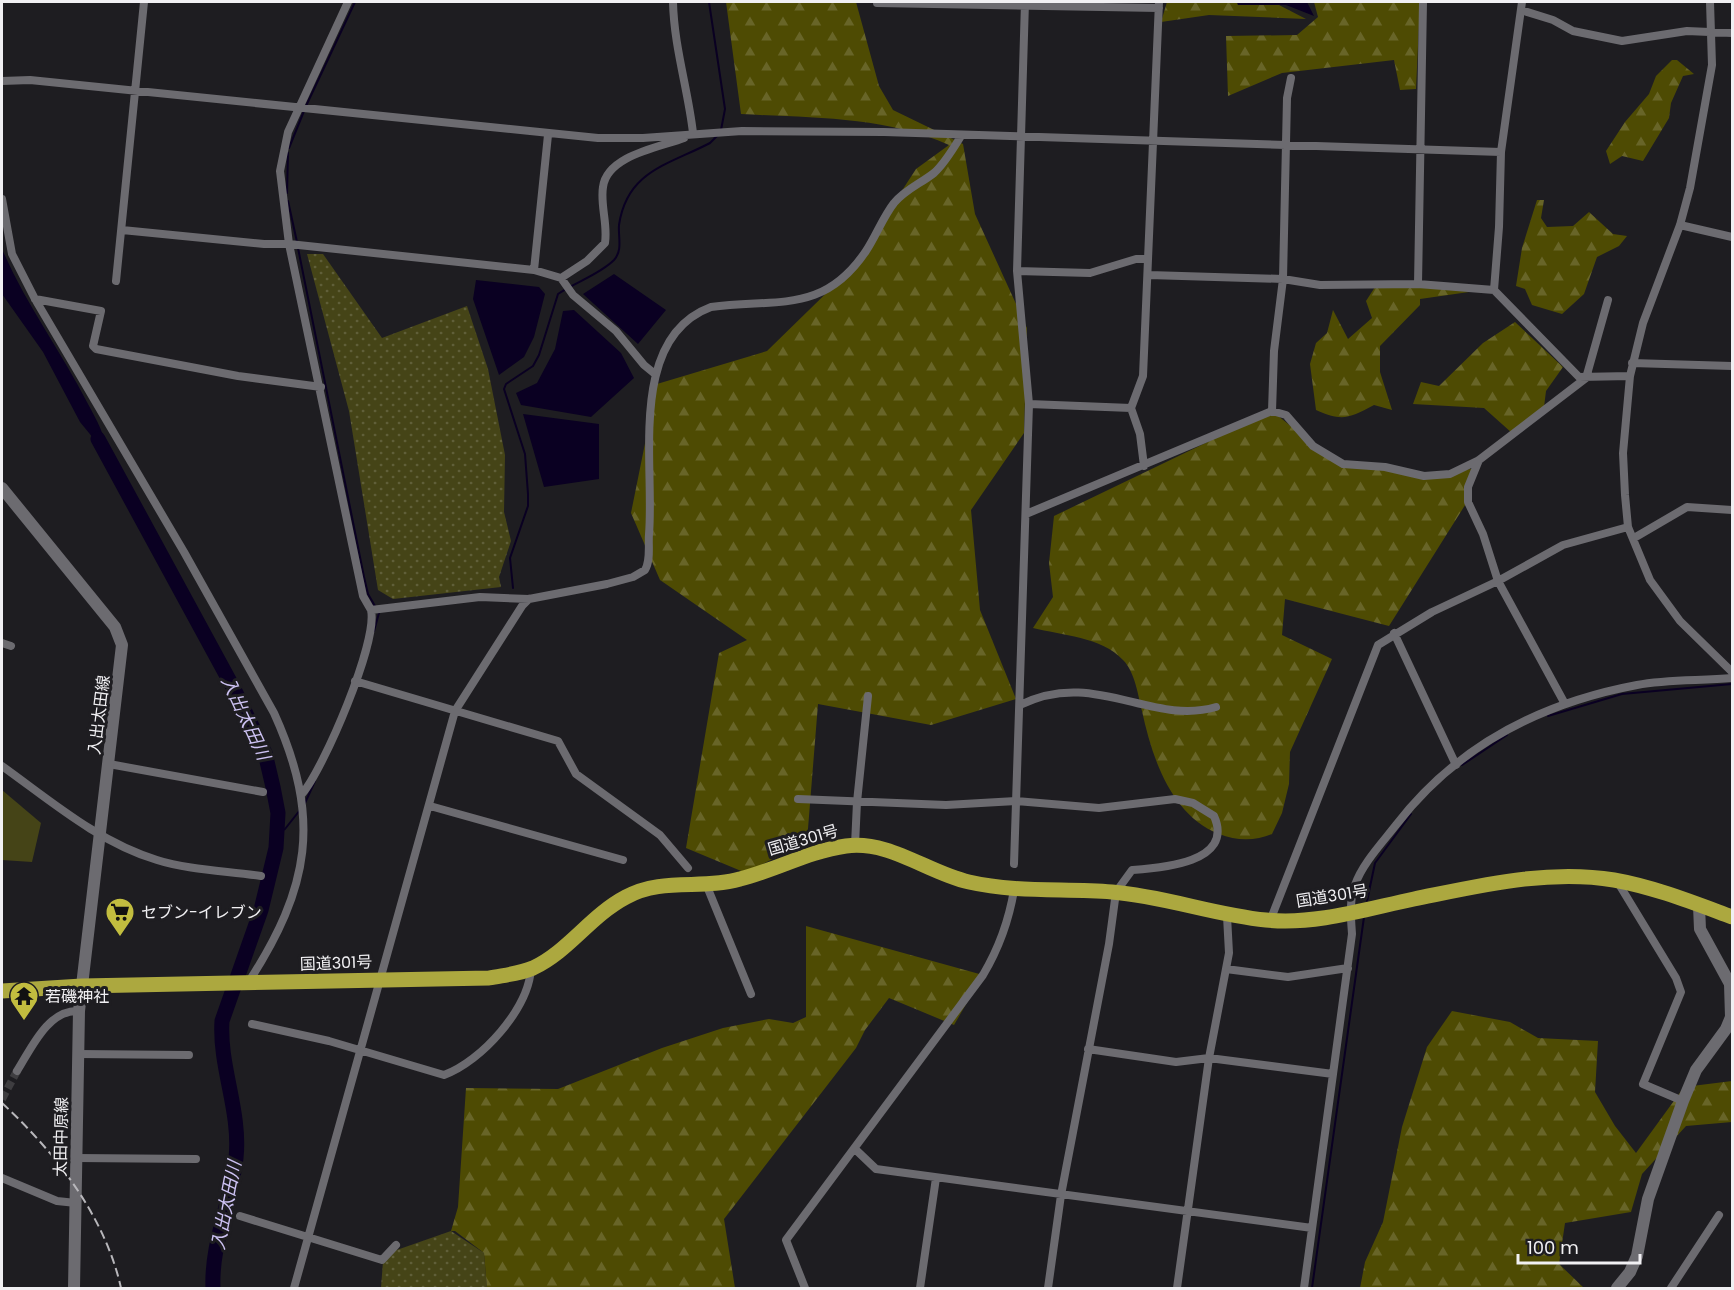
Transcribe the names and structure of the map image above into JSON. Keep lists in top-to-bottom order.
{
  "streets": {
    "highway": ["国道301号"],
    "main road": ["入出太田線", "太田中原線"]
  },
  "crossings": [
    ["入出太田線", "国道301号"],
    ["入出太田線", "太田中原線"],
    ["国道301号", "太田中原線"]
  ],
  "water": ["入出太田川"],
  "places": {
    "supermarket": ["セブン-イレブン"],
    "temple": ["若磯神社"]
  },
  "scale_bar": "100 m"
}
